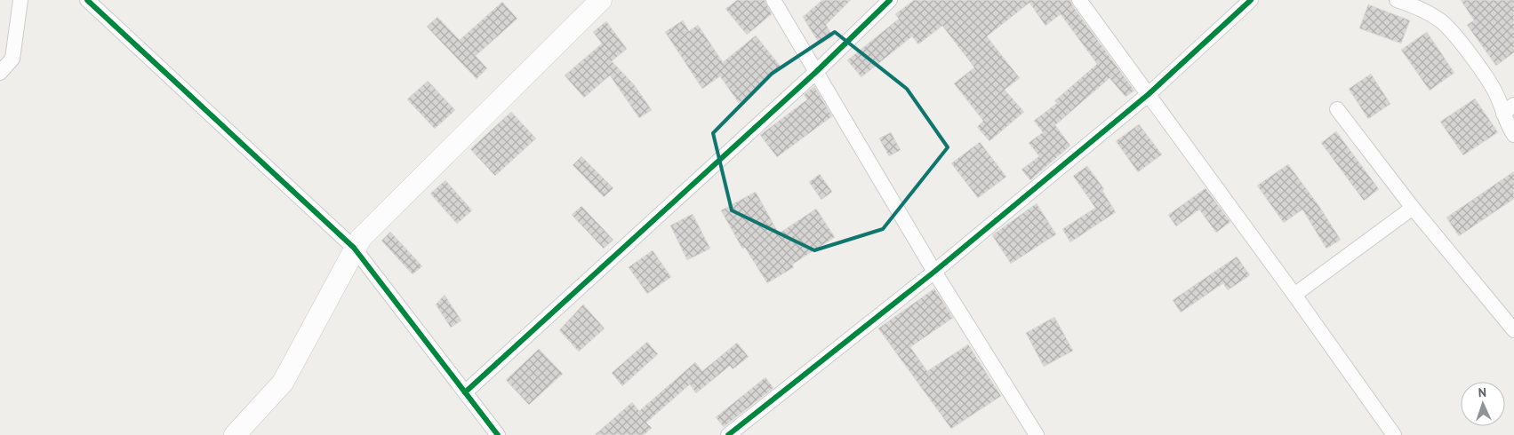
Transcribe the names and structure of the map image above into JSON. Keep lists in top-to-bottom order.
{
  "north": "top"
}
